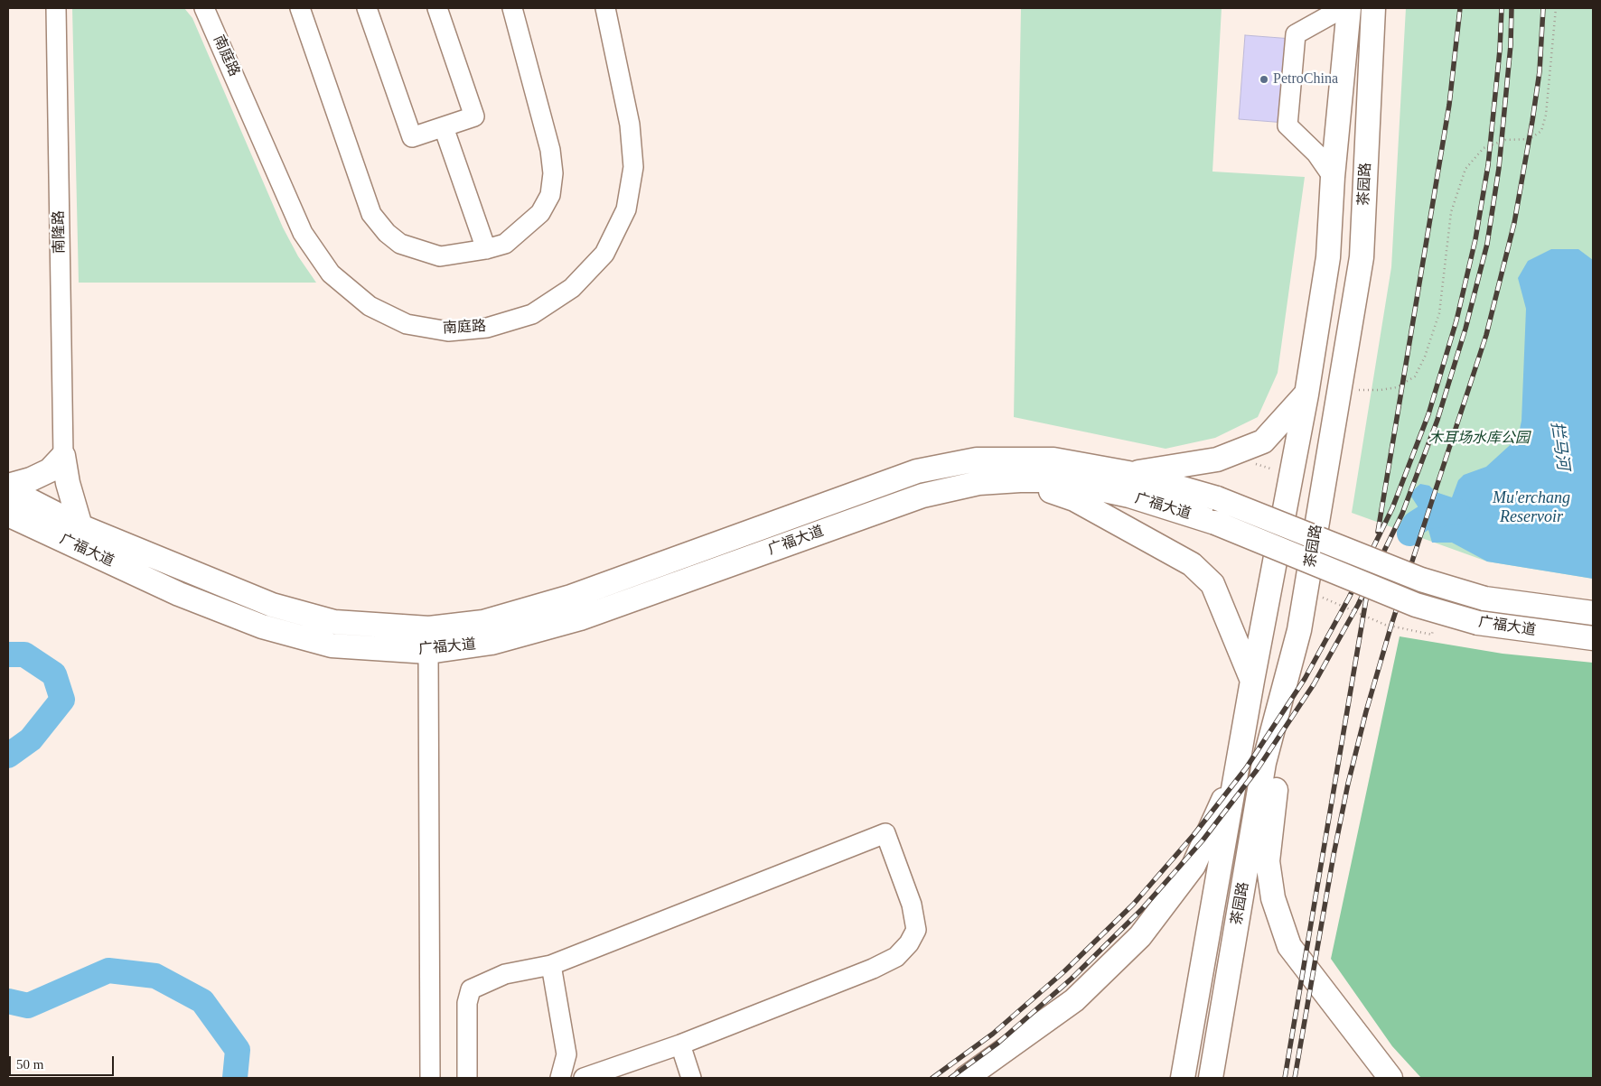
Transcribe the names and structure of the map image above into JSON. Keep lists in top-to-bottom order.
{
  "streets": {
    "main road": ["茶园路", "广福大道"],
    "street": ["南庭路", "南隆路"]
  },
  "water": ["拦马河", "Mu'erchang Reservoir"],
  "parks": ["木耳场水库公园"],
  "places": ["PetroChina"],
  "scale_bar": "50 m"
}
